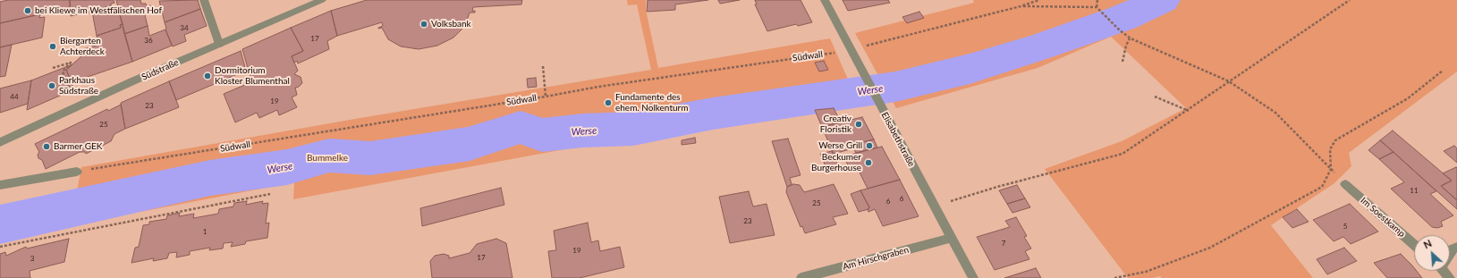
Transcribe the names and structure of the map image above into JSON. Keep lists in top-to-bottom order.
{
  "streets": {
    "street": [
      "Südstraße",
      "Elisabethstraße",
      "Im Soestkamp",
      "Am Hirschgraben"
    ],
    "path": ["Südwall"]
  },
  "crossings": [
    ["Südwall", "Elisabethstraße"],
    ["Elisabethstraße", "Am Hirschgraben"]
  ],
  "water": ["Werse"],
  "parks": ["Bummelke"],
  "places": [
    "bei Kliewe im Westfälischen Hof",
    "Volksbank",
    "Biergarten Achterdeck",
    "Dormitorium Kloster Blumenthal",
    "Parkhaus Südstraße",
    "Fundamente des ehem. Nolkenturm",
    "Creativ Floristik",
    "Werse Grill",
    "Barmer GEK",
    "Beckumer Burgerhouse"
  ],
  "house_numbers": [
    "34",
    "17",
    "36",
    "44",
    "19",
    "23",
    "25",
    "11",
    "6",
    "6",
    "25",
    "23",
    "5",
    "1",
    "7",
    "19",
    "17",
    "3"
  ],
  "north": "top left"
}
